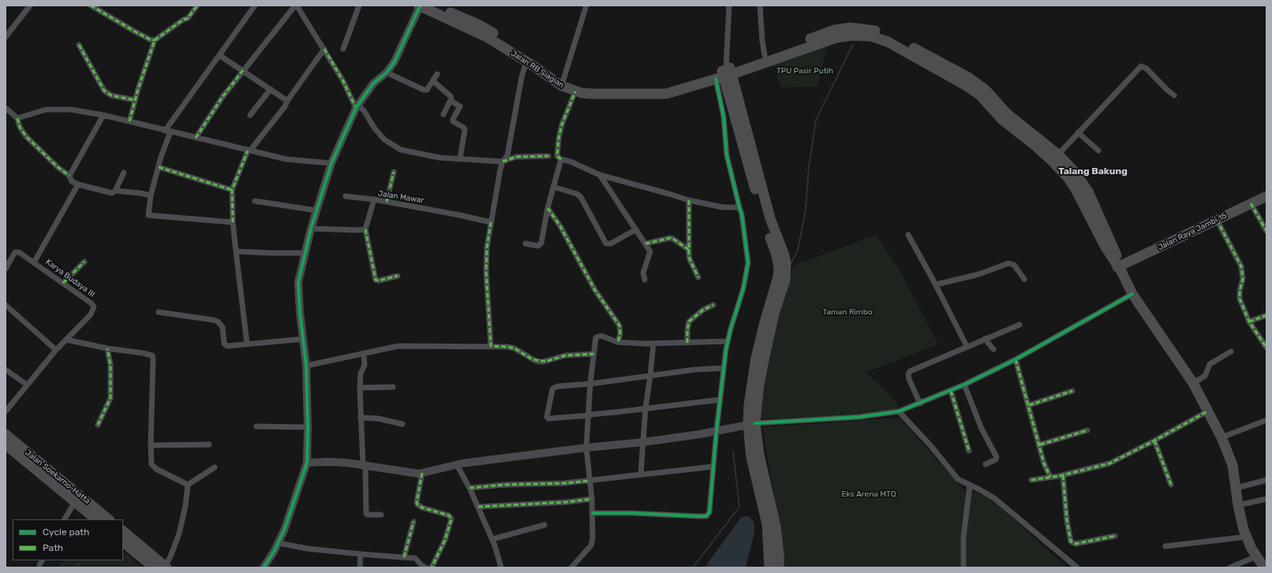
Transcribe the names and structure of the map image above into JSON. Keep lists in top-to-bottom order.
{
  "streets": {
    "highway": ["Jalan RB Siagian", "Jalan Raya Jambi 15", "Jalan Soekarno-Hatta"],
    "street": ["Jalan Mawar", "Karya Budaya III"]
  },
  "districts": ["Talang Bakung"],
  "parks": ["TPU Pasir Putih", "Taman Rimbo", "Eks Arena MTQ"],
  "legend": ["Cycle path", "Path"]
}
